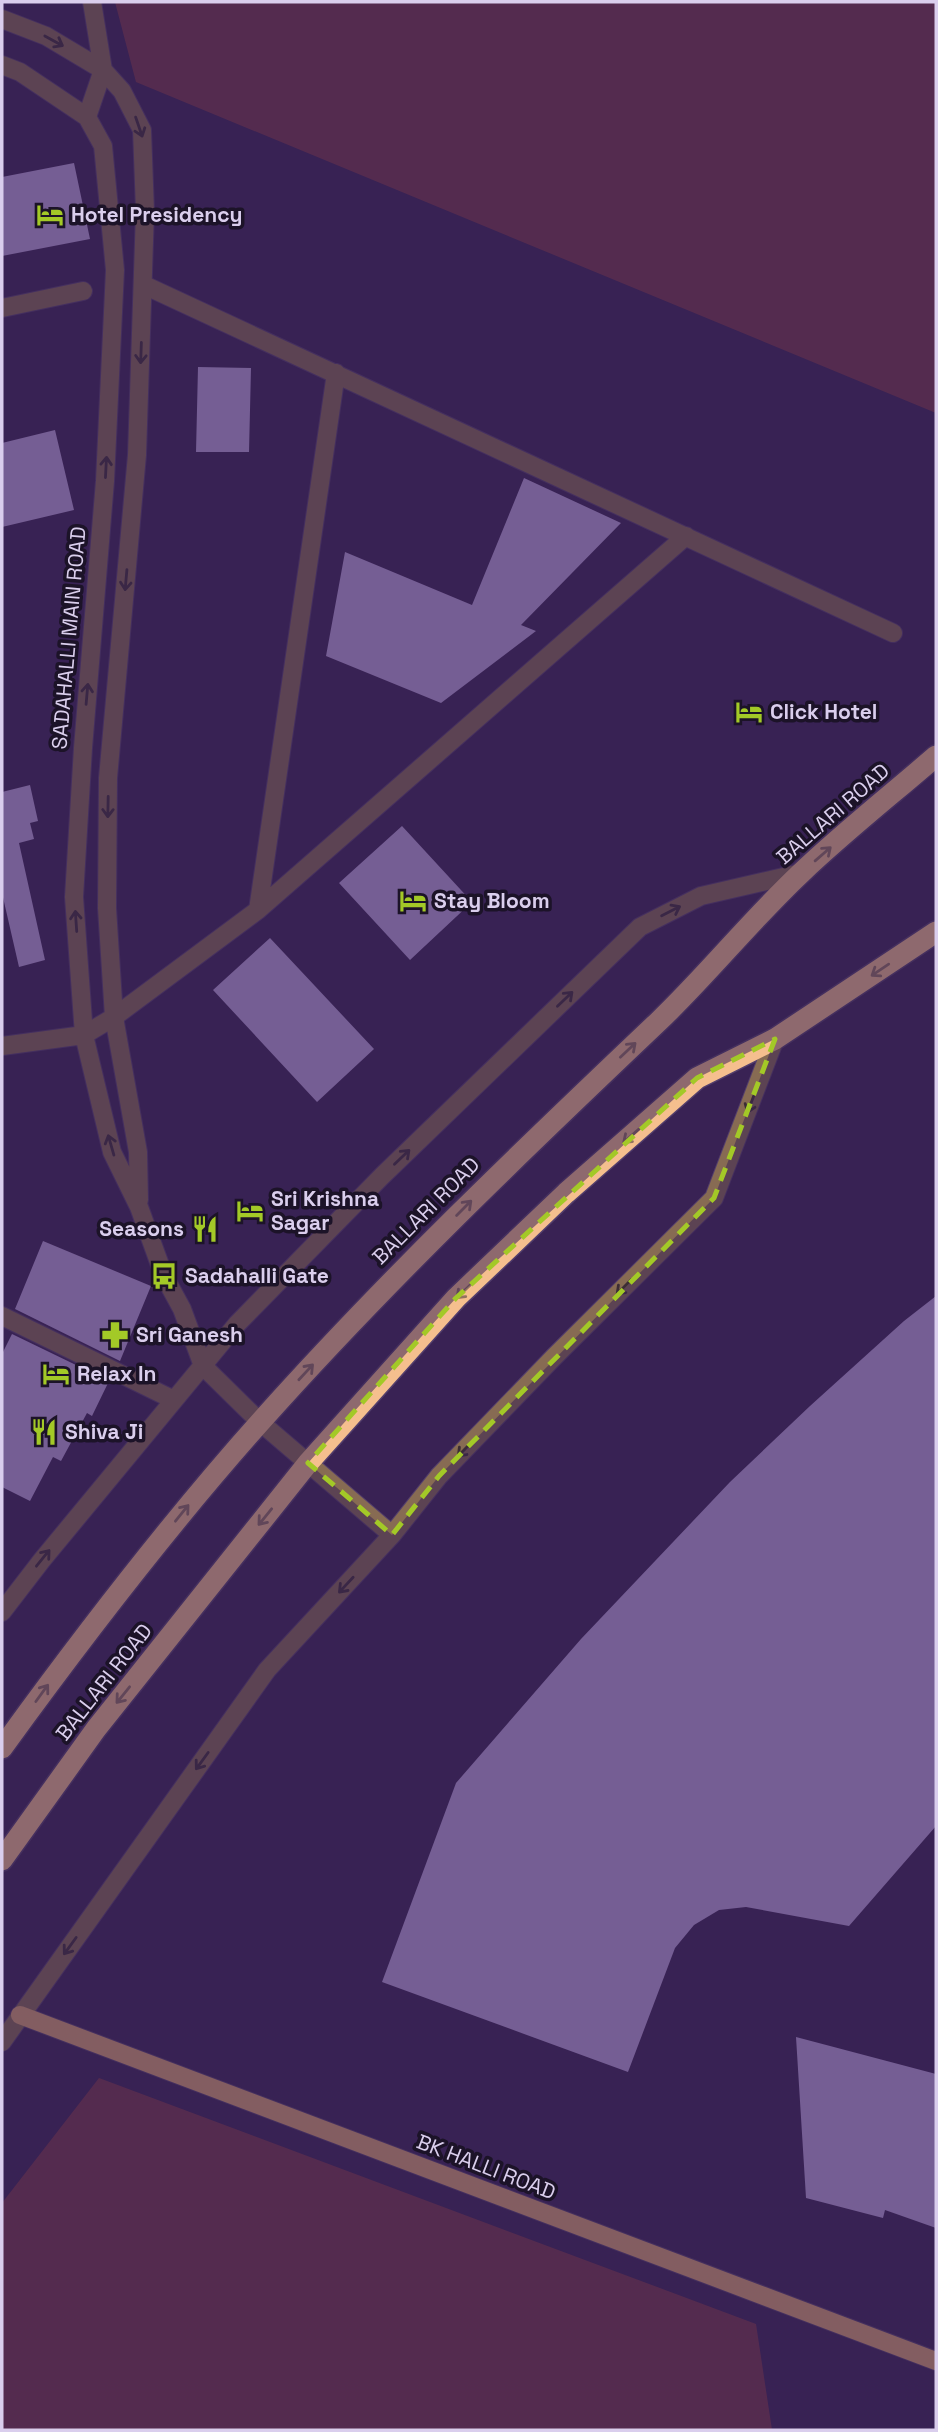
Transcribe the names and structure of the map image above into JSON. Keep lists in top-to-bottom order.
{
  "streets": {
    "highway": ["BALLARI ROAD"],
    "main road": ["BK HALLI ROAD"],
    "street": ["SADAHALLI MAIN ROAD"]
  },
  "places": {
    "hotel": [
      "Hotel Presidency",
      "Click Hotel",
      "Stay Bloom",
      "Sri Krishna Sagar",
      "Relax In"
    ],
    "restaurant": ["Seasons", "Shiva Ji"],
    "bus stop": ["Sadahalli Gate"],
    "pharmacy": ["Sri Ganesh"]
  }
}
